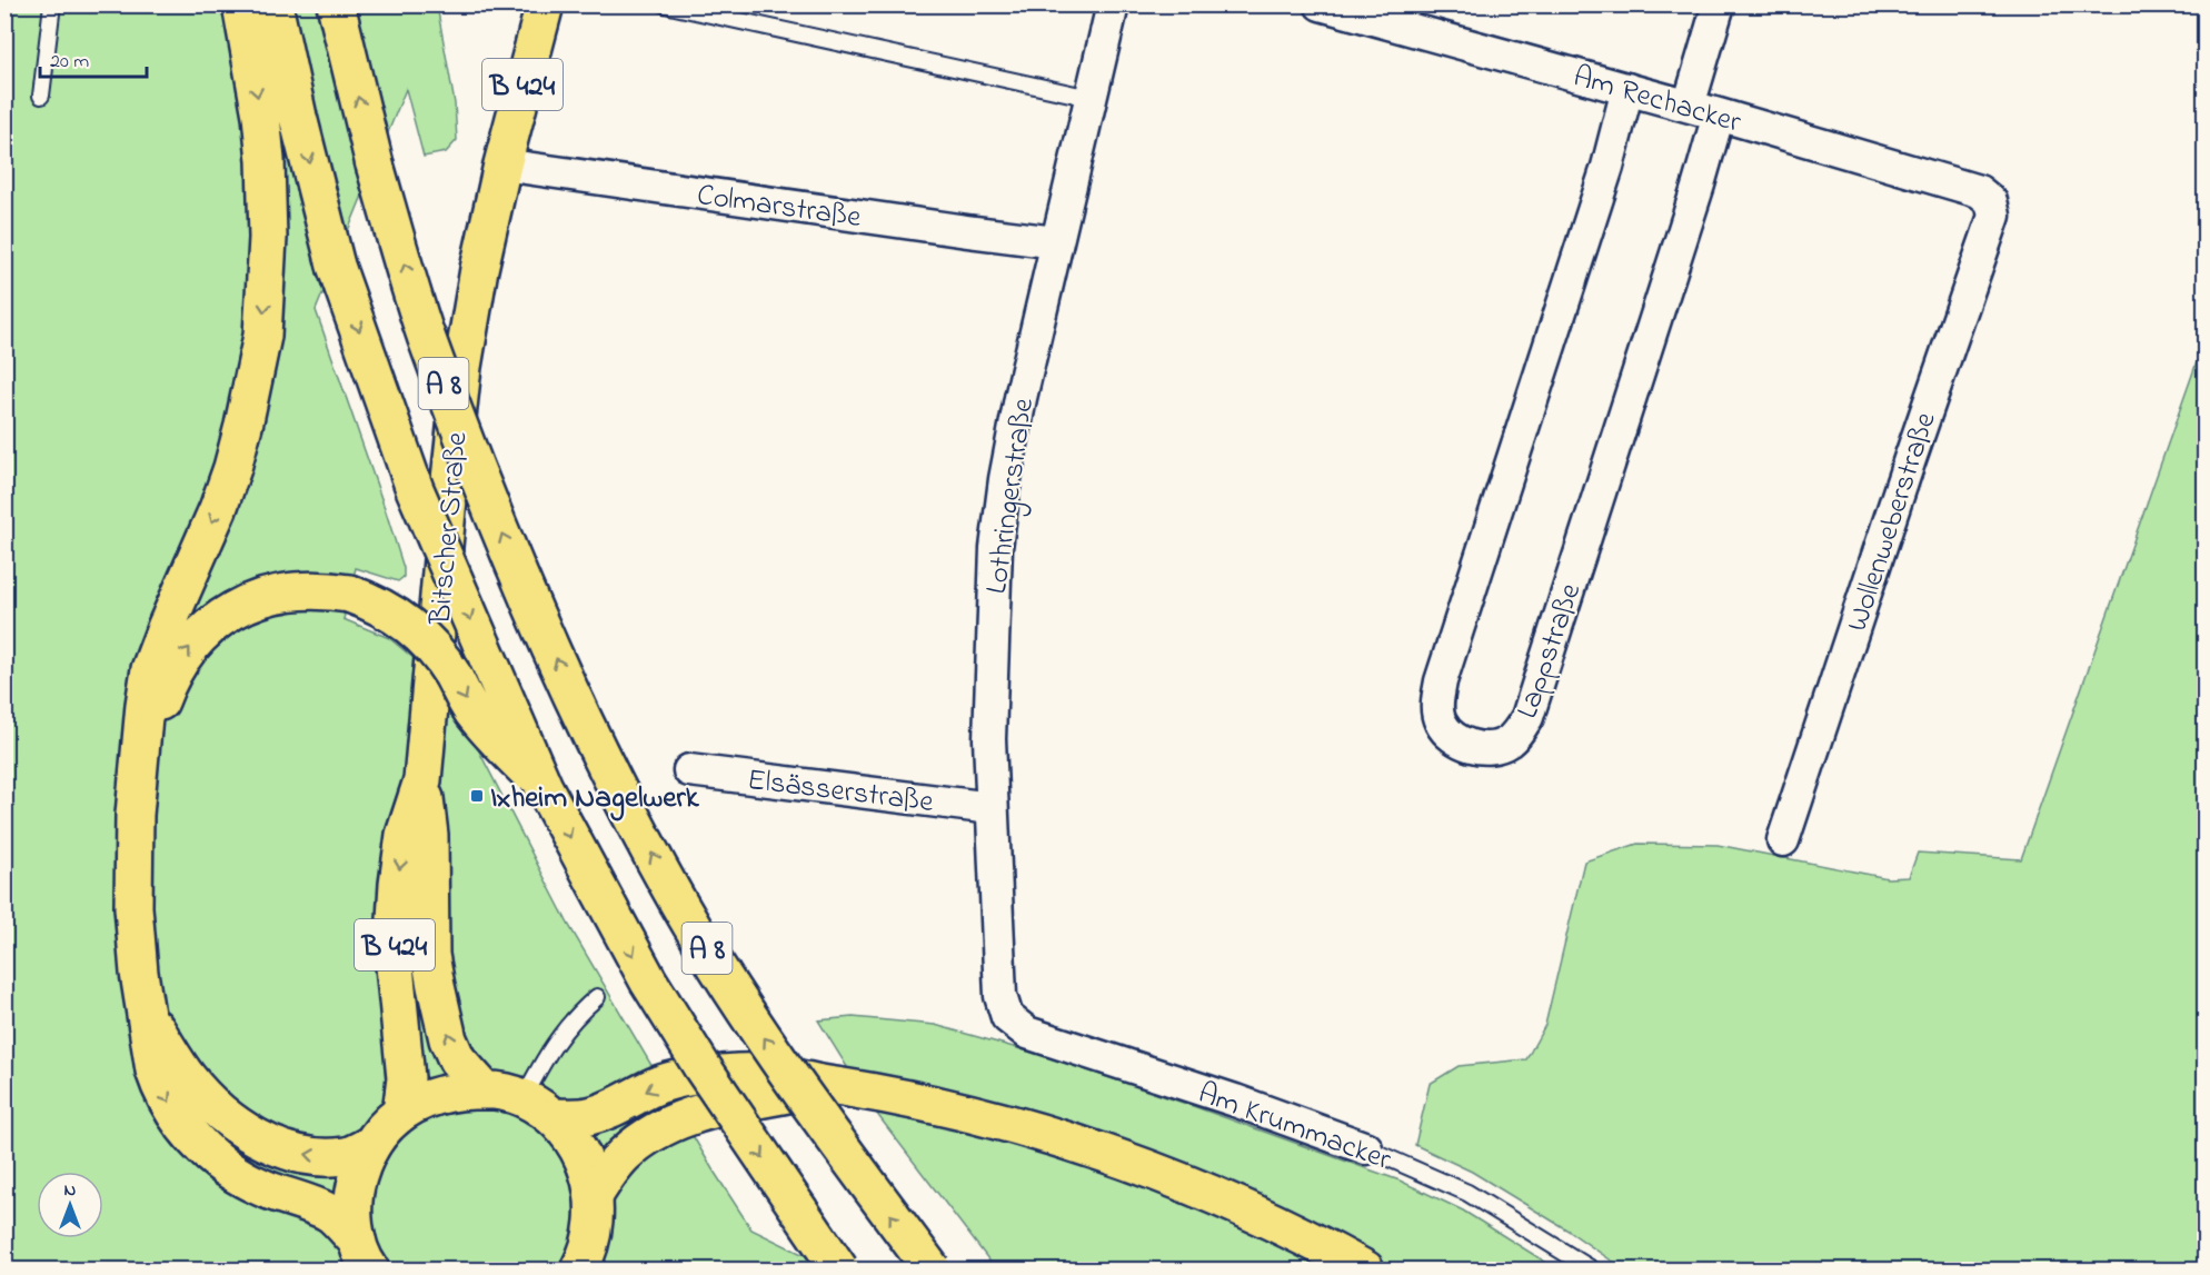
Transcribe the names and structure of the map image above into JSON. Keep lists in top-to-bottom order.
{
  "streets": {
    "main road": ["B 424", "A 8", "Bitscher Straße"],
    "street": [
      "Am Rechacker",
      "Colmarstraße",
      "Lothringerstraße",
      "Wollenweberstraße",
      "Lappstraße",
      "Elsässerstraße",
      "Am Krummacker"
    ]
  },
  "crossings": [
    ["Am Rechacker", "Wollenweberstraße"],
    ["Am Rechacker", "Lappstraße"],
    ["Colmarstraße", "Lothringerstraße"],
    ["Colmarstraße", "Bitscher Straße"],
    ["Lothringerstraße", "Elsässerstraße"],
    ["Lothringerstraße", "Am Krummacker"]
  ],
  "places": {
    "transit": ["Ixheim Nagelwerk"]
  },
  "scale_bar": "20 m",
  "north": "top"
}
